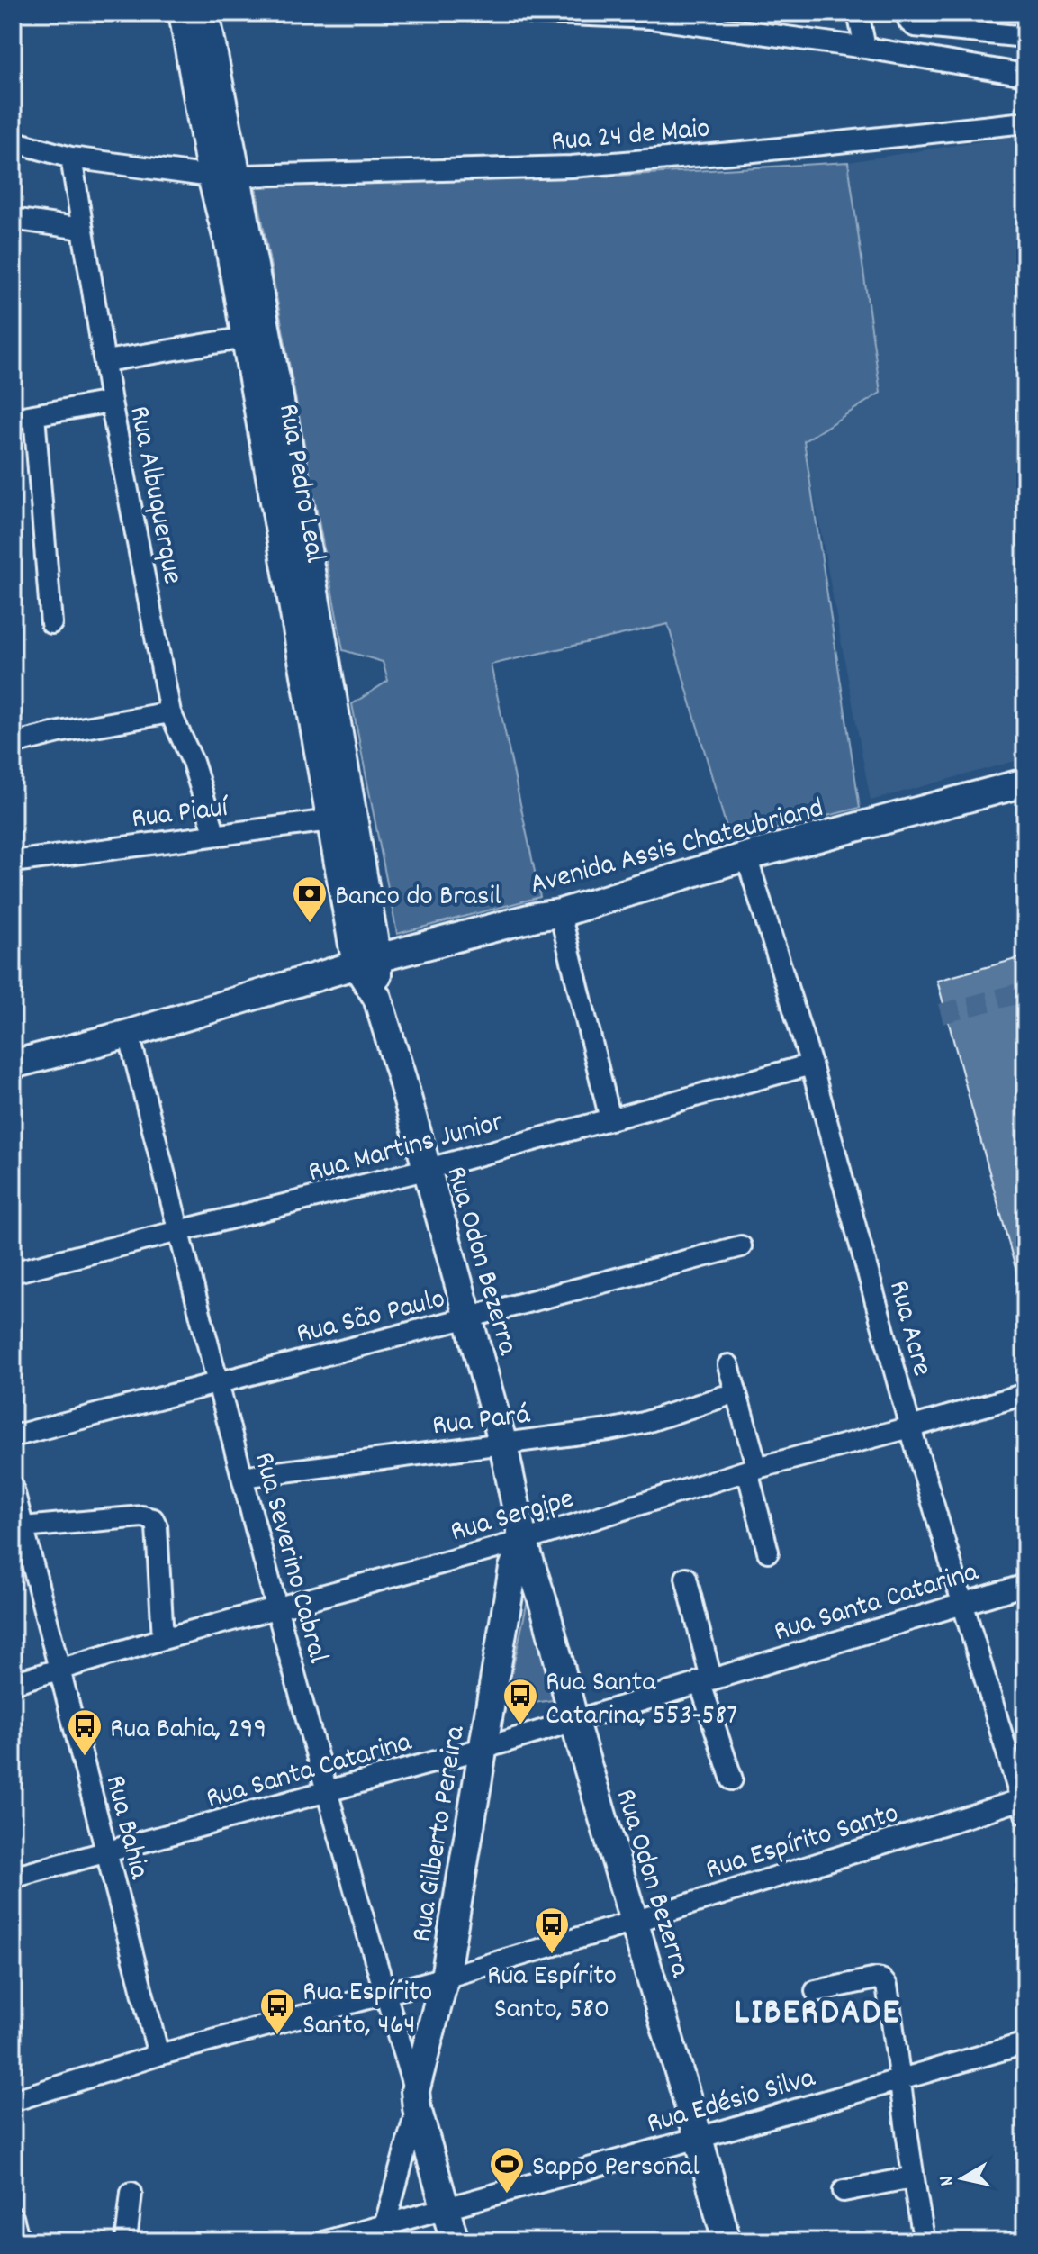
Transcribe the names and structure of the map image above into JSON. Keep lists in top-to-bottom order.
{
  "streets": {
    "main road": [
      "Rua Pedro Leal",
      "Avenida Assis Chateubriand",
      "Rua Odon Bezerra",
      "Rua Gilberto Pereira"
    ],
    "street": [
      "Rua 24 de Maio",
      "Rua Albuquerque",
      "Rua Piauí",
      "Rua Martins Junior",
      "Rua São Paulo",
      "Rua Acre",
      "Rua Pará",
      "Rua Sergipe",
      "Rua Severino Cabral",
      "Rua Santa Catarina",
      "Rua Bahia",
      "Rua Espírito Santo",
      "Rua Edésio Silva"
    ]
  },
  "crossings": [
    ["Rua 24 de Maio", "Rua Pedro Leal"],
    ["Rua 24 de Maio", "Rua Albuquerque"],
    ["Rua Pedro Leal", "Rua Piauí"],
    ["Rua Pedro Leal", "Avenida Assis Chateubriand"],
    ["Rua Pedro Leal", "Rua Odon Bezerra"],
    ["Rua Albuquerque", "Rua Piauí"],
    ["Avenida Assis Chateubriand", "Rua Odon Bezerra"],
    ["Avenida Assis Chateubriand", "Rua Acre"],
    ["Avenida Assis Chateubriand", "Rua Severino Cabral"],
    ["Rua Martins Junior", "Rua Odon Bezerra"],
    ["Rua Martins Junior", "Rua Acre"],
    ["Rua Martins Junior", "Rua Severino Cabral"],
    ["Rua Odon Bezerra", "Rua São Paulo"],
    ["Rua Odon Bezerra", "Rua Pará"],
    ["Rua Odon Bezerra", "Rua Sergipe"],
    ["Rua Odon Bezerra", "Rua Santa Catarina"],
    ["Rua Odon Bezerra", "Rua Gilberto Pereira"],
    ["Rua Odon Bezerra", "Rua Espírito Santo"],
    ["Rua Odon Bezerra", "Rua Edésio Silva"],
    ["Rua São Paulo", "Rua Severino Cabral"],
    ["Rua Acre", "Rua Sergipe"],
    ["Rua Acre", "Rua Santa Catarina"],
    ["Rua Acre", "Rua Espírito Santo"],
    ["Rua Pará", "Rua Severino Cabral"],
    ["Rua Sergipe", "Rua Severino Cabral"],
    ["Rua Sergipe", "Rua Bahia"],
    ["Rua Sergipe", "Rua Gilberto Pereira"],
    ["Rua Severino Cabral", "Rua Santa Catarina"],
    ["Rua Severino Cabral", "Rua Gilberto Pereira"],
    ["Rua Severino Cabral", "Rua Espírito Santo"],
    ["Rua Santa Catarina", "Rua Bahia"],
    ["Rua Santa Catarina", "Rua Gilberto Pereira"],
    ["Rua Bahia", "Rua Espírito Santo"],
    ["Rua Gilberto Pereira", "Rua Espírito Santo"],
    ["Rua Gilberto Pereira", "Rua Edésio Silva"]
  ],
  "districts": ["LIBERDADE"],
  "places": {
    "bank": ["Banco do Brasil"],
    "bus stop": [
      "Rua Santa Catarina, 553-587",
      "Rua Bahia, 299",
      "Rua Espírito Santo, 580",
      "Rua Espírito Santo, 464"
    ],
    "sports": ["Sappo Personal"]
  },
  "north": "left"
}
